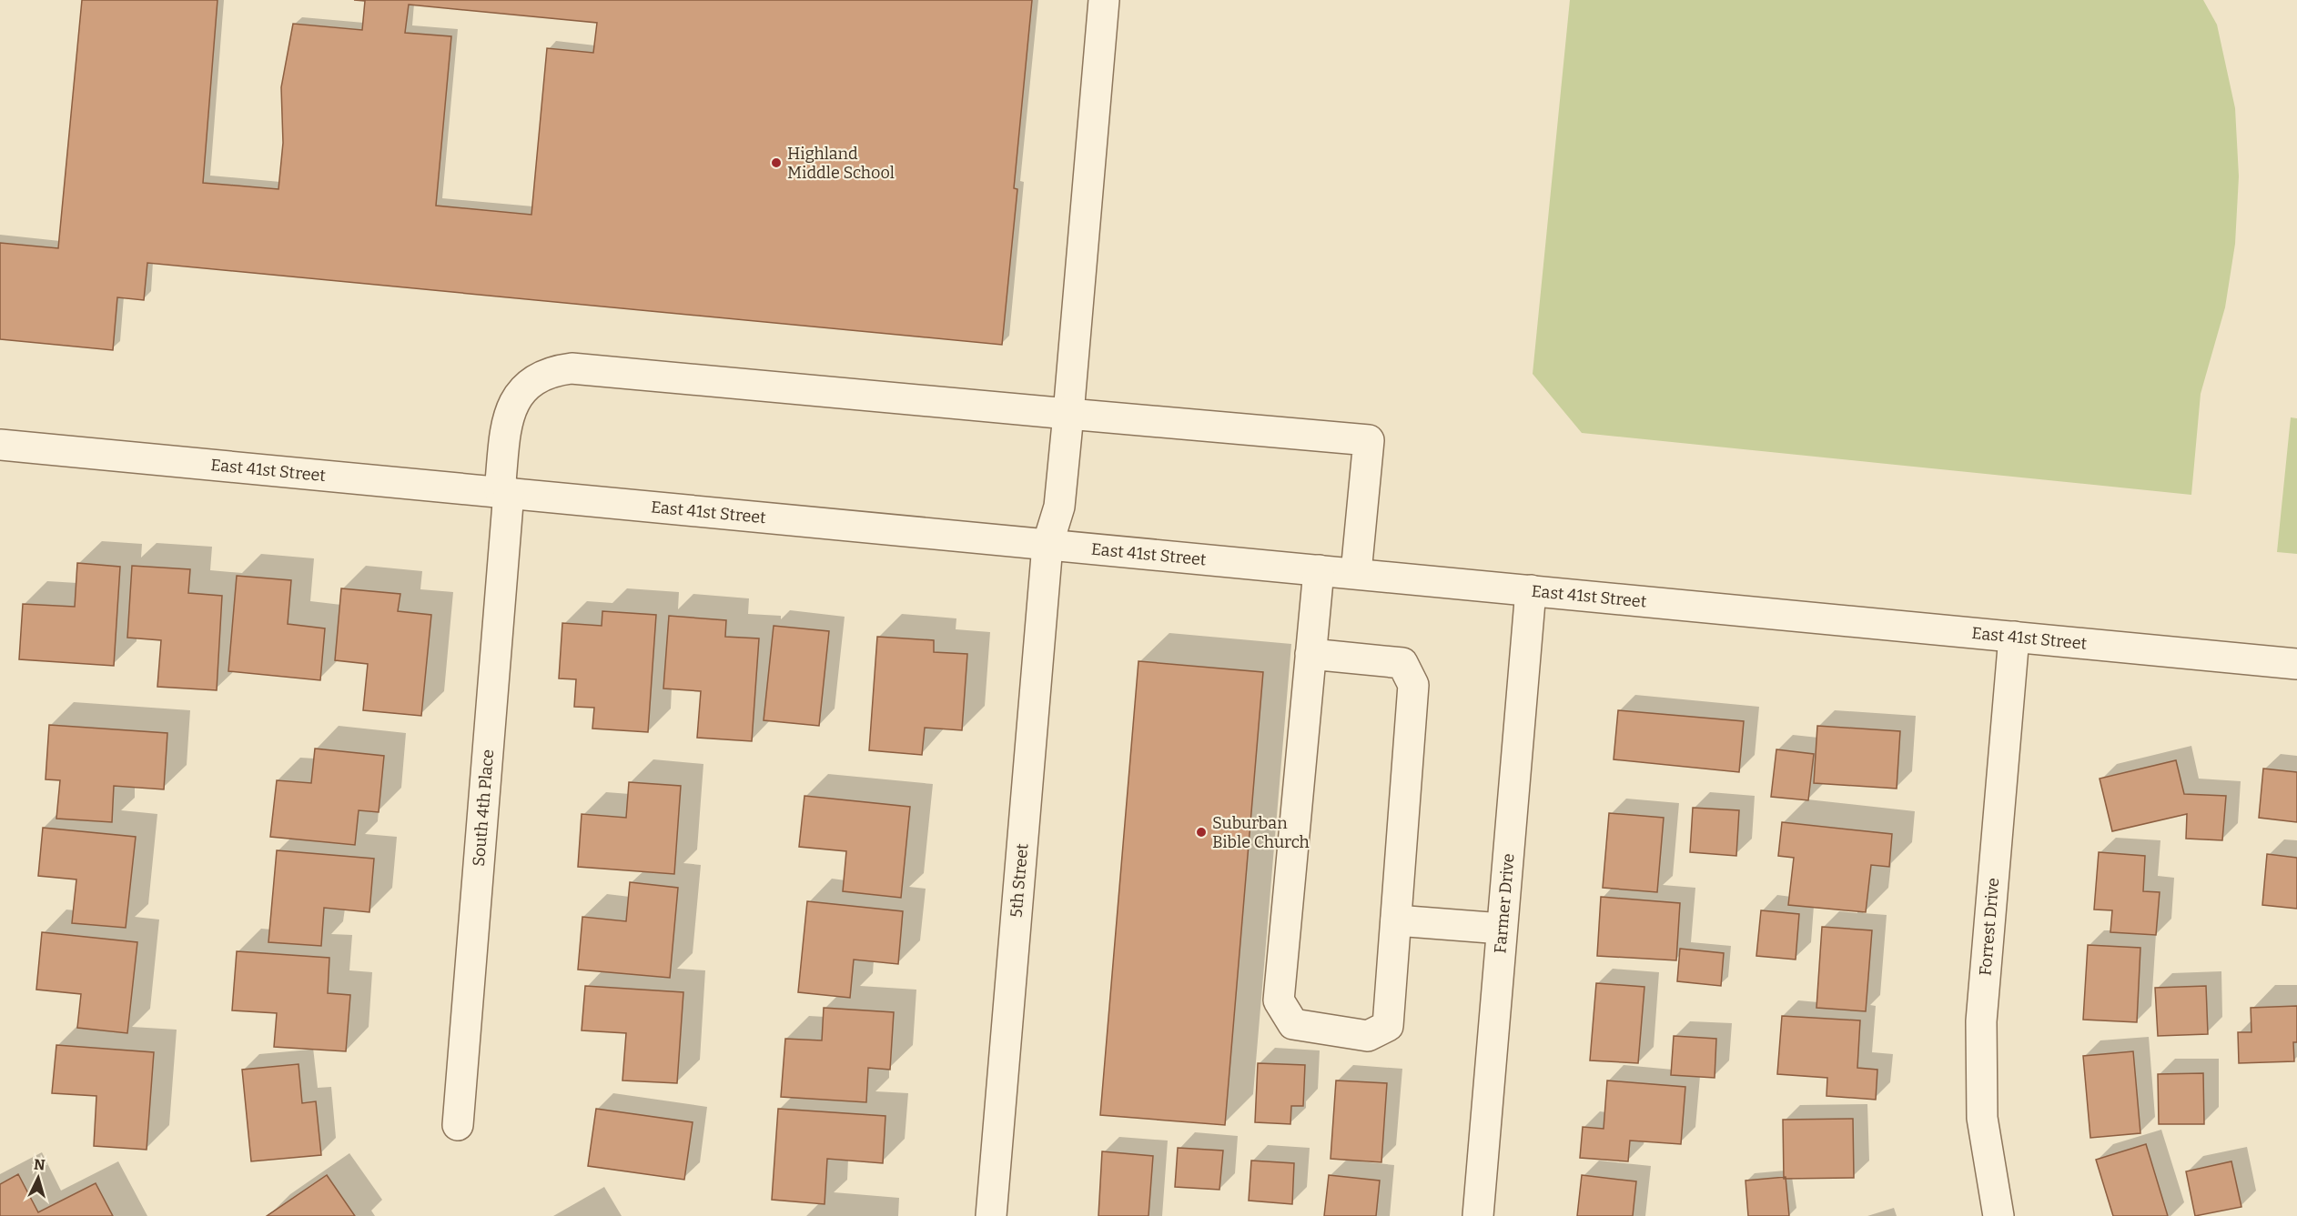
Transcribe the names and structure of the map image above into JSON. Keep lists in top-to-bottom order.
{
  "streets": {
    "street": [
      "East 41st Street",
      "South 4th Place",
      "5th Street",
      "Farmer Drive",
      "Forrest Drive"
    ]
  },
  "crossings": [
    ["East 41st Street", "South 4th Place"],
    ["East 41st Street", "5th Street"],
    ["East 41st Street", "Farmer Drive"],
    ["East 41st Street", "Forrest Drive"],
    ["South 4th Place", "5th Street"]
  ],
  "places": ["Highland Middle School", "Suburban Bible Church"],
  "north": "top"
}
